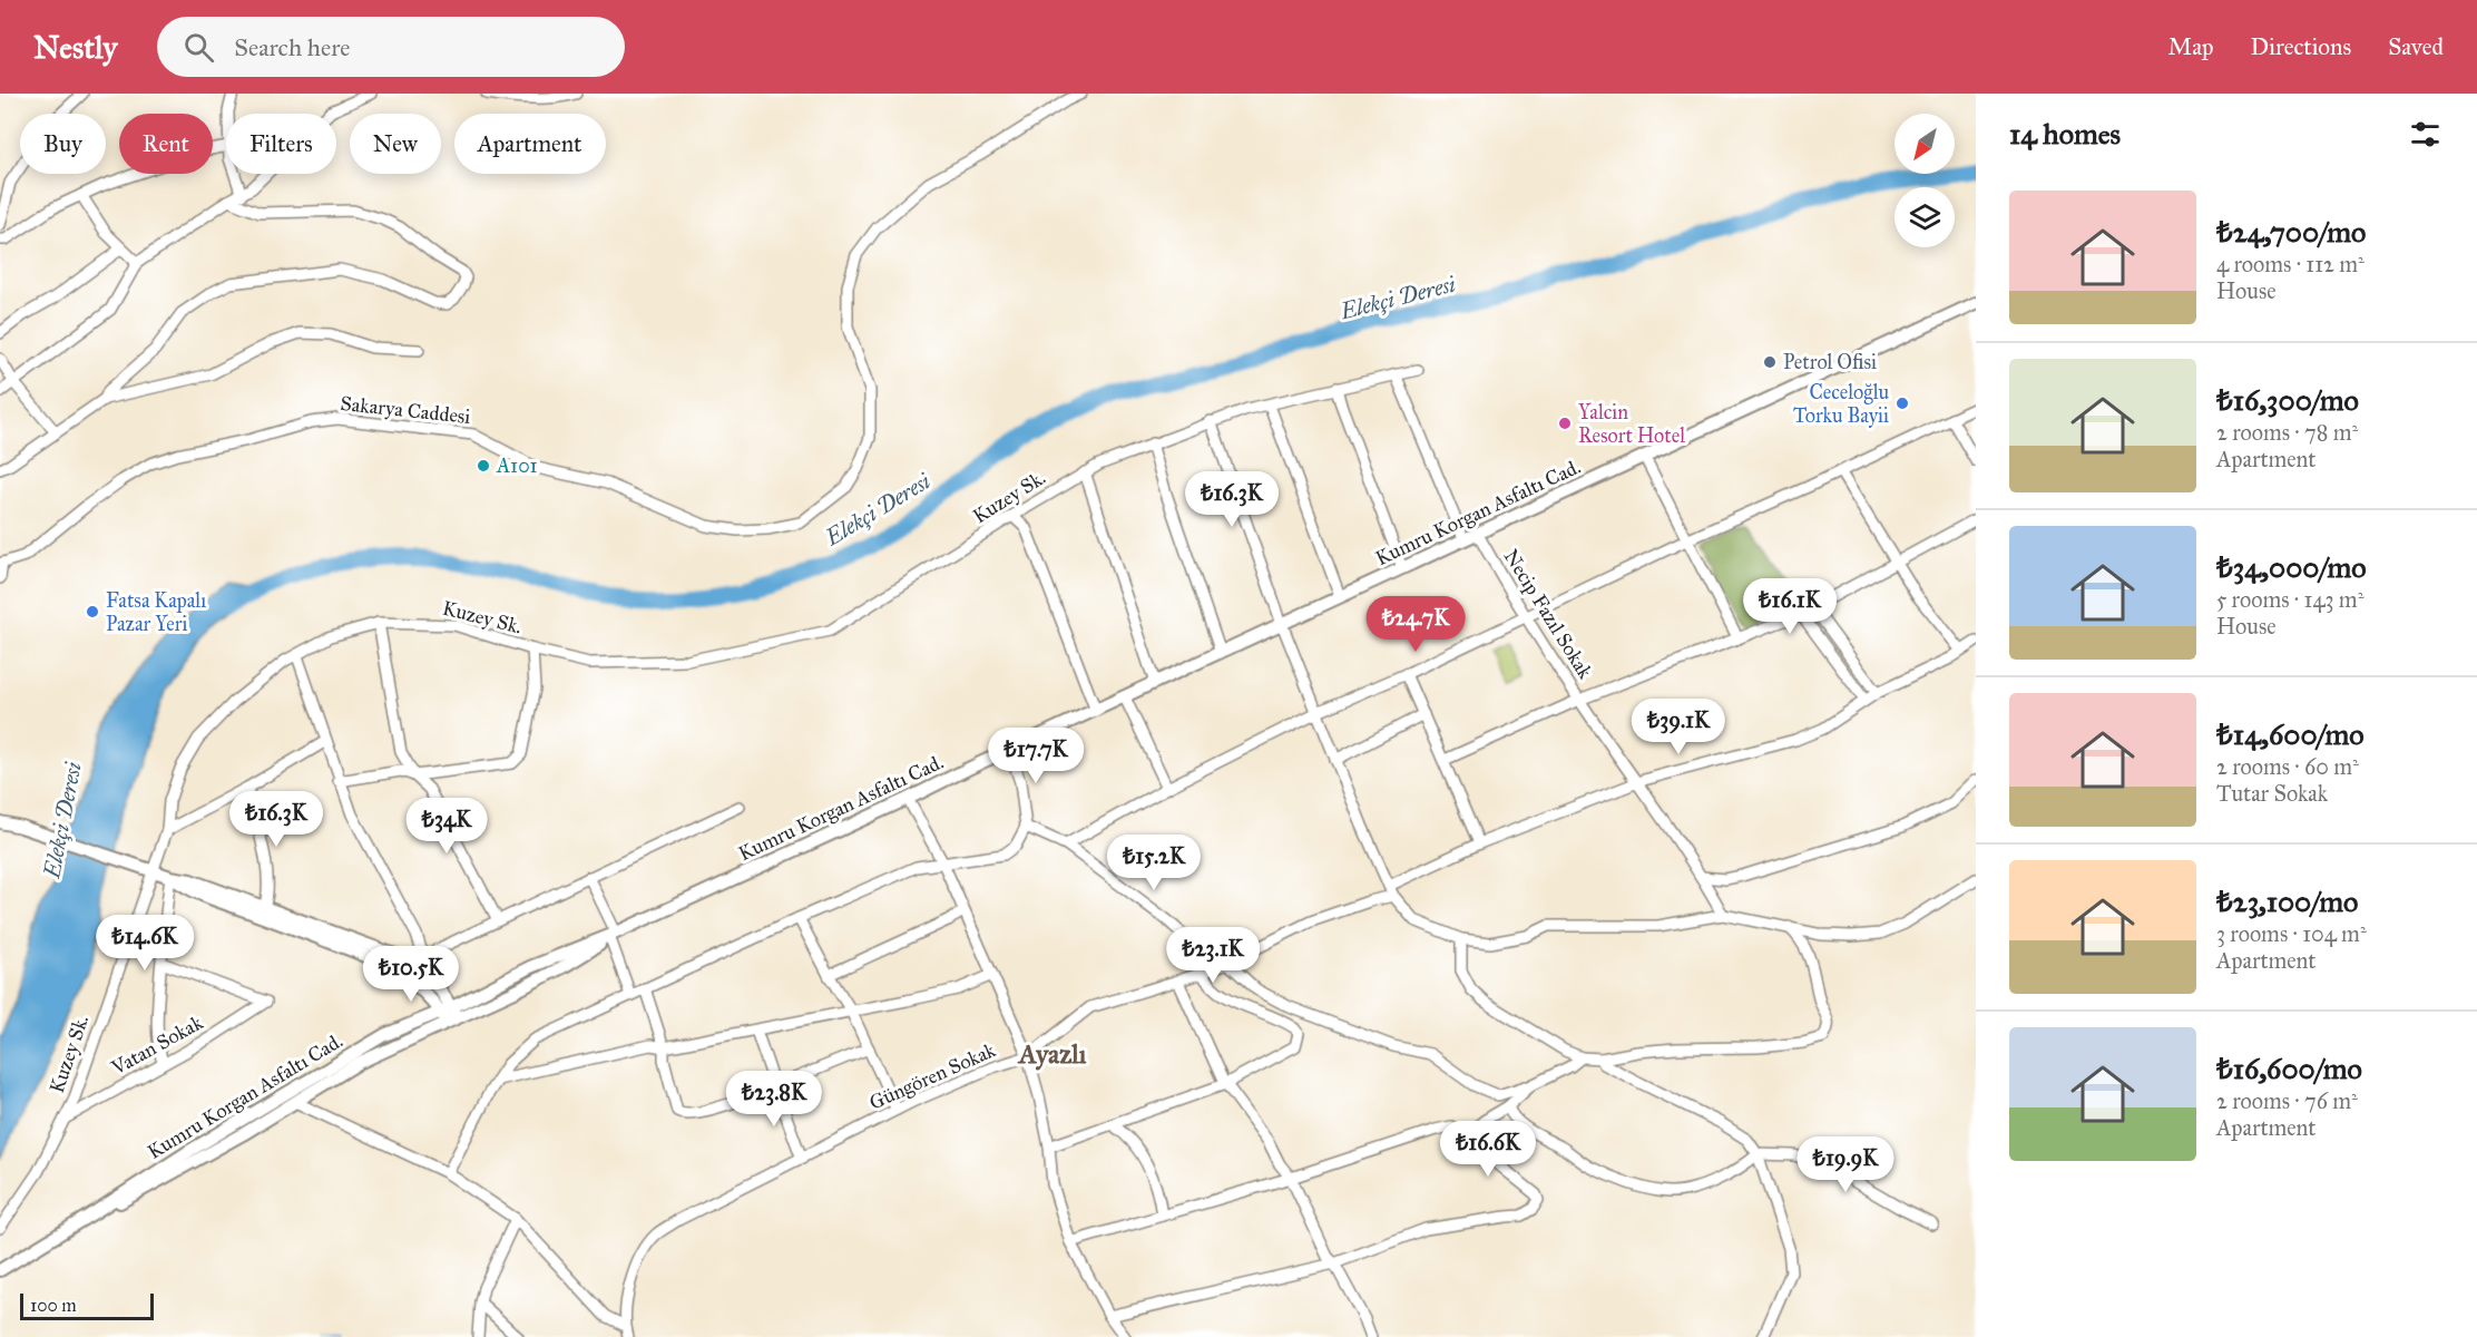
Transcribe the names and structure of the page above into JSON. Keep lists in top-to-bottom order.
{
  "streets": {
    "main road": ["Kumru Korgan Asfaltı Cad."],
    "street": [
      "Sakarya Caddesi",
      "Kuzey Sk.",
      "Necip Fazıl Sokak",
      "Vatan Sokak",
      "Güngören Sokak"
    ]
  },
  "crossings": [
    ["Kuzey Sk.", "Vatan Sokak"],
    ["Kumru Korgan Asfaltı Cad.", "Necip Fazıl Sokak"],
    ["Necip Fazıl Sokak", "Güngören Sokak"]
  ],
  "districts": ["Ayazlı"],
  "water": ["Elekçi Deresi"],
  "places": [
    "Petrol Ofisi",
    "Ceceloğlu Torku Bayii",
    "Yalcin Resort Hotel",
    "A101",
    "Fatsa Kapalı Pazar Yeri"
  ],
  "scale_bar": "100 m",
  "north": "bottom left",
  "page": {
    "header": "Nestly",
    "search": "Search here",
    "nav": ["Map", "Directions", "Saved"],
    "heading": "14 homes",
    "chip": [
      "Buy",
      "Rent",
      "Filters",
      "New",
      "Apartment"
    ],
    "list": [
      {
        "name": "₺24,700/mo",
        "note": "4 rooms · 112 m² · House"
      },
      {
        "name": "₺16,300/mo",
        "note": "2 rooms · 78 m² · Apartment"
      },
      {
        "name": "₺34,000/mo",
        "note": "5 rooms · 143 m² · House"
      },
      {
        "name": "₺14,600/mo",
        "note": "2 rooms · 60 m² · Tutar Sokak"
      },
      {
        "name": "₺23,100/mo",
        "note": "3 rooms · 104 m² · Apartment"
      },
      {
        "name": "₺16,600/mo",
        "note": "2 rooms · 76 m² · Apartment"
      }
    ],
    "price": [
      "₺16.3K",
      "₺16.1K",
      "₺24.7K",
      "₺39.1K",
      "₺17.7K",
      "₺16.3K",
      "₺34K",
      "₺15.2K",
      "₺14.6K",
      "₺23.1K",
      "₺10.5K",
      "₺23.8K",
      "₺16.6K",
      "₺19.9K"
    ],
    "scale": "100 m"
  }
}
